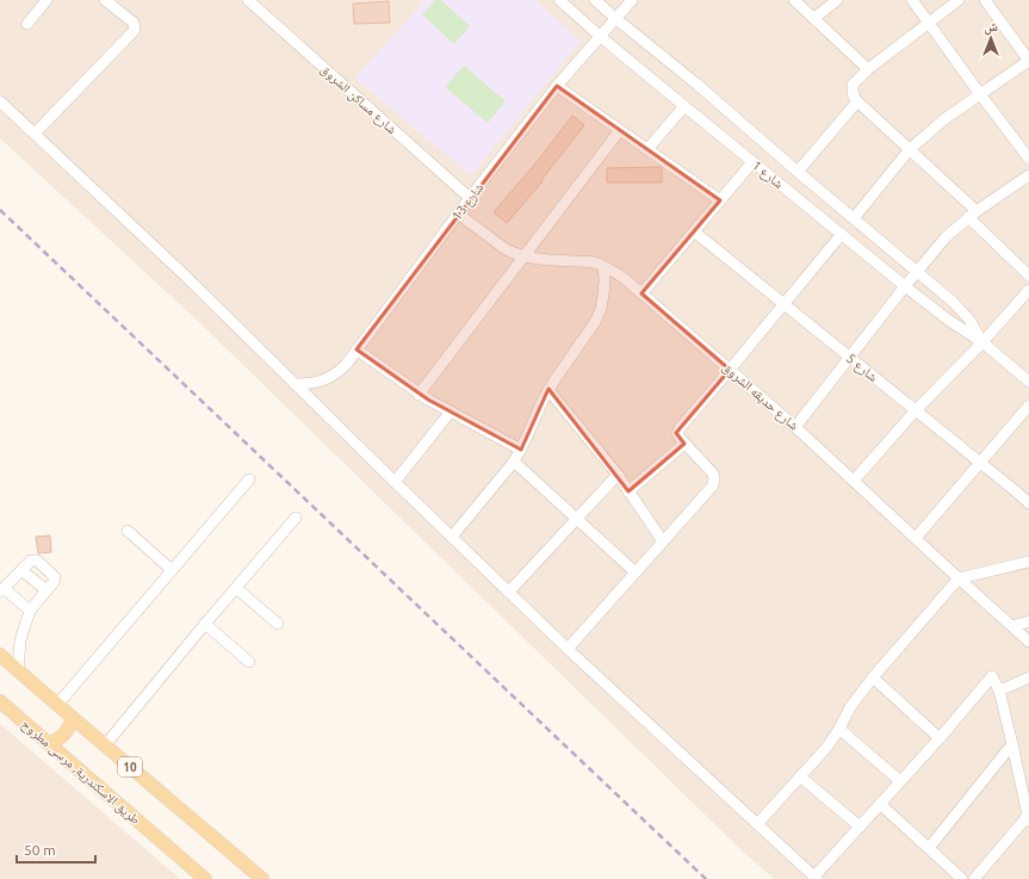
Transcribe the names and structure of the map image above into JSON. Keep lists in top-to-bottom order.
{
  "streets": {
    "main road": ["10", "طريق الاسكندرية, مرسى مطروح"],
    "street": [
      "شارع مساكن الشروق",
      "شارع 1",
      "شارع 13",
      "شارع 5",
      "شارع حديقه الشروق"
    ]
  },
  "crossings": [
    ["شارع مساكن الشروق", "شارع 13"],
    ["شارع 1", "شارع 13"],
    ["شارع 13", "شارع حديقه الشروق"]
  ],
  "scale_bar": "50 m",
  "north": "top"
}
